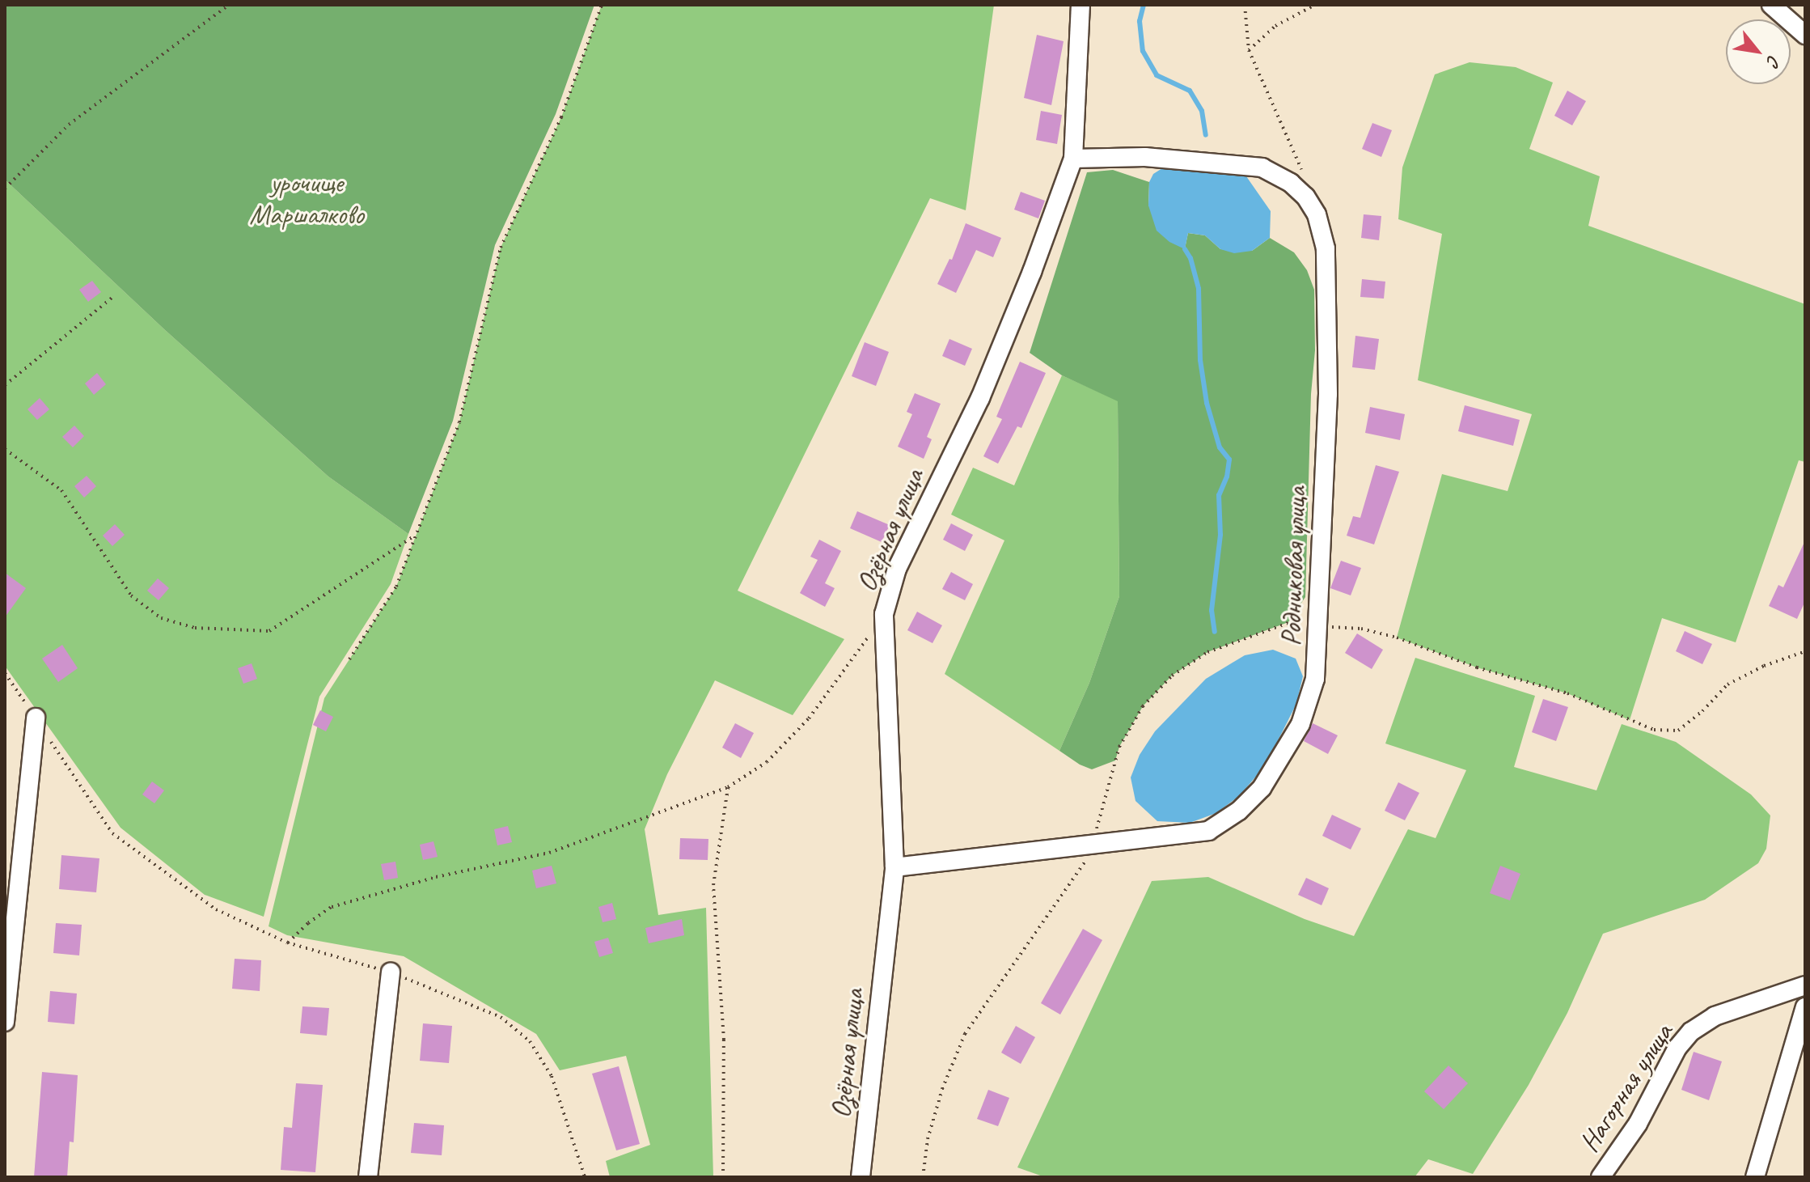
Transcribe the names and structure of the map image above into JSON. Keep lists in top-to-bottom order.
{
  "streets": {
    "street": ["Озёрная улица", "Родниковая улица", "Нагорная улица"]
  },
  "crossings": [
    ["Озёрная улица", "Родниковая улица"]
  ],
  "parks": ["урочище Маршалково"],
  "north": "bottom right"
}
